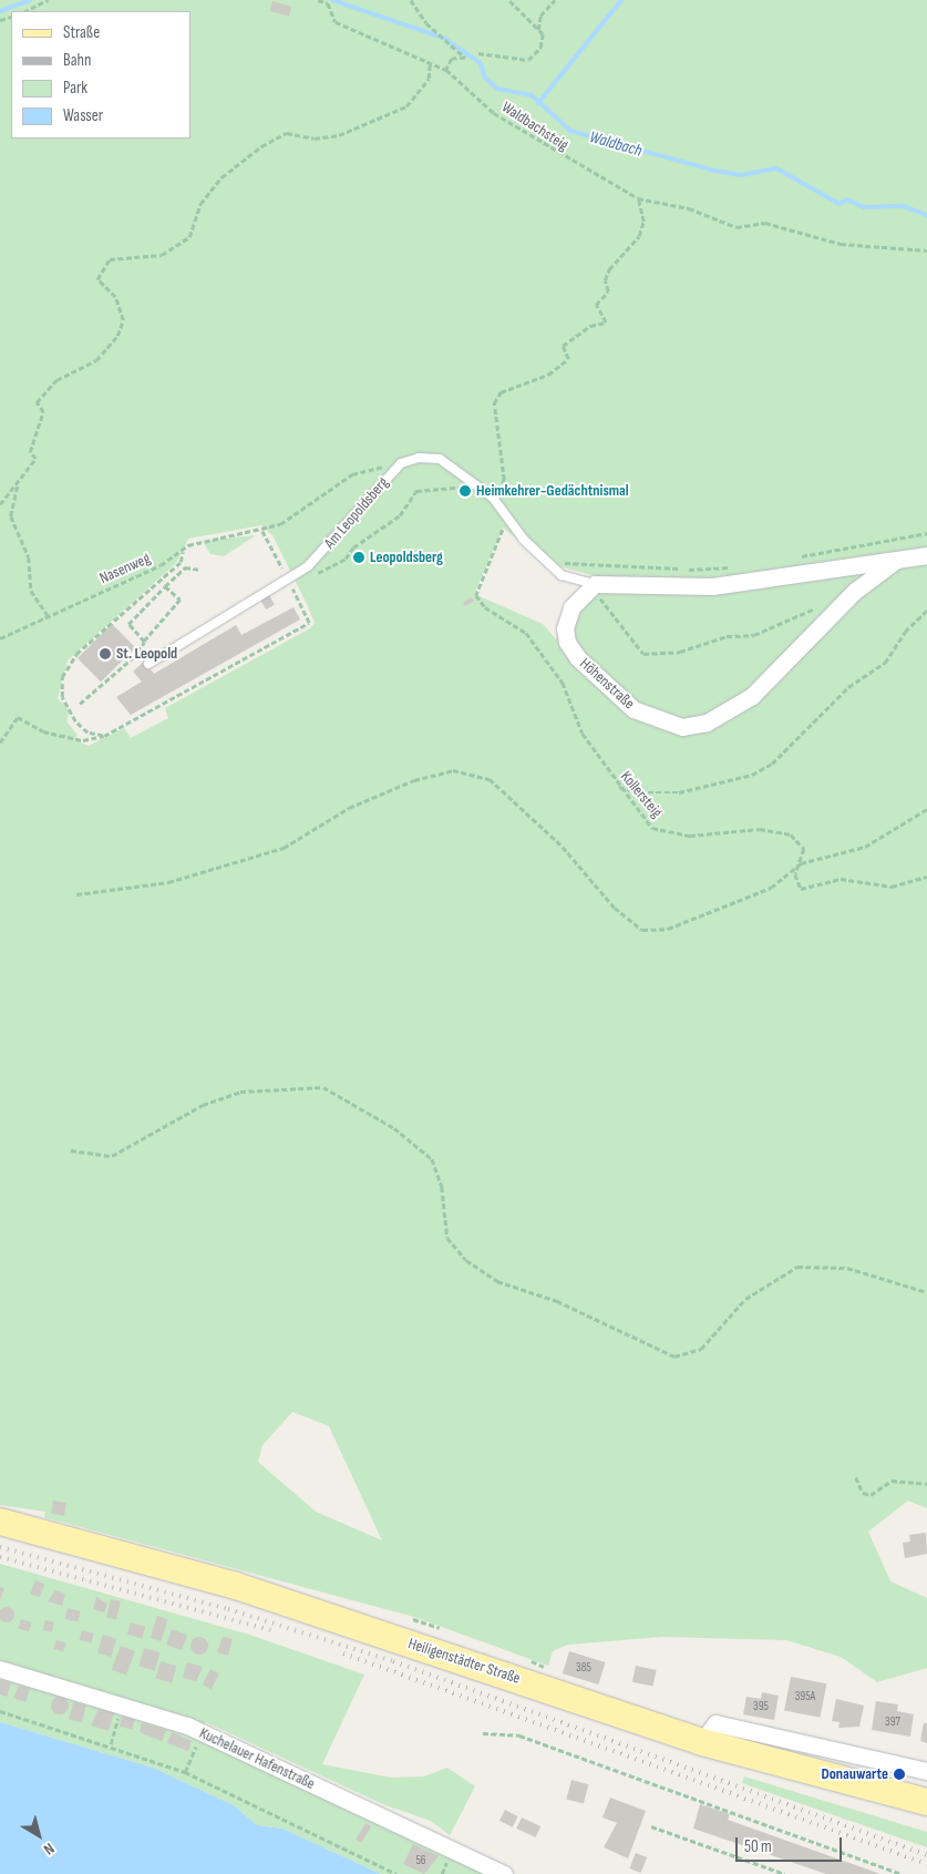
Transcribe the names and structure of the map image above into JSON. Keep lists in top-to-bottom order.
{
  "streets": {
    "main road": ["Heiligenstädter Straße"],
    "street": ["Höhenstraße", "Kuchelauer Hafenstraße"],
    "lane": ["Am Leopoldsberg"],
    "path": ["Waldbachsteig", "Nasenweg", "Kollersteig"]
  },
  "crossings": [
    ["Am Leopoldsberg", "Nasenweg"],
    ["Am Leopoldsberg", "Höhenstraße"],
    ["Am Leopoldsberg", "Kollersteig"]
  ],
  "water": ["Waldbach"],
  "places": [
    "Heimkehrer-Gedächtnismal",
    "Leopoldsberg",
    "St. Leopold",
    "Donauwarte"
  ],
  "house_numbers": [
    "385",
    "395A",
    "395",
    "397",
    "56"
  ],
  "legend": [
    "Straße",
    "Bahn",
    "Park",
    "Wasser"
  ],
  "scale_bar": "50 m",
  "north": "bottom right"
}
